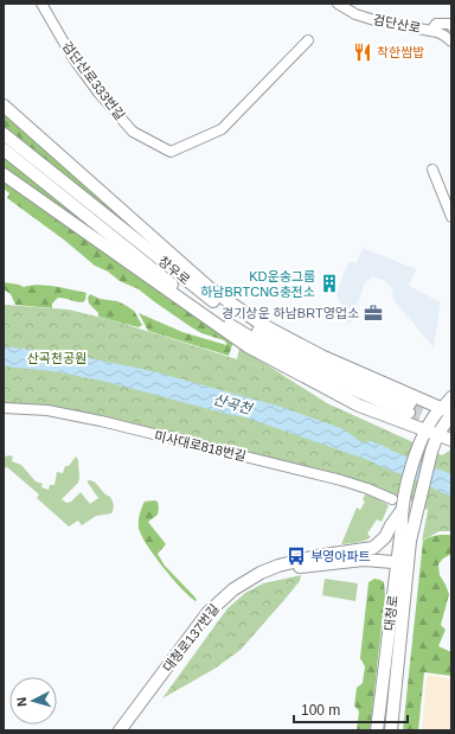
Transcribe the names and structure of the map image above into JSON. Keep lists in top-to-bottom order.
{
  "streets": {
    "main road": ["창우로", "대청로", "대청로137번길"],
    "street": ["검단산로", "검단산로333번길", "미사대로818번길"]
  },
  "crossings": [
    ["대청로", "대청로137번길"]
  ],
  "water": ["산곡천"],
  "parks": ["산곡천공원"],
  "places": {
    "restaurant": ["착한쌈밥"],
    "building": ["KD운송그룹 하남BRTCNG충전소"],
    "office": ["경기상운 하남BRT영업소"],
    "bus stop": ["부영아파트"]
  },
  "scale_bar": "100 m",
  "north": "left"
}
